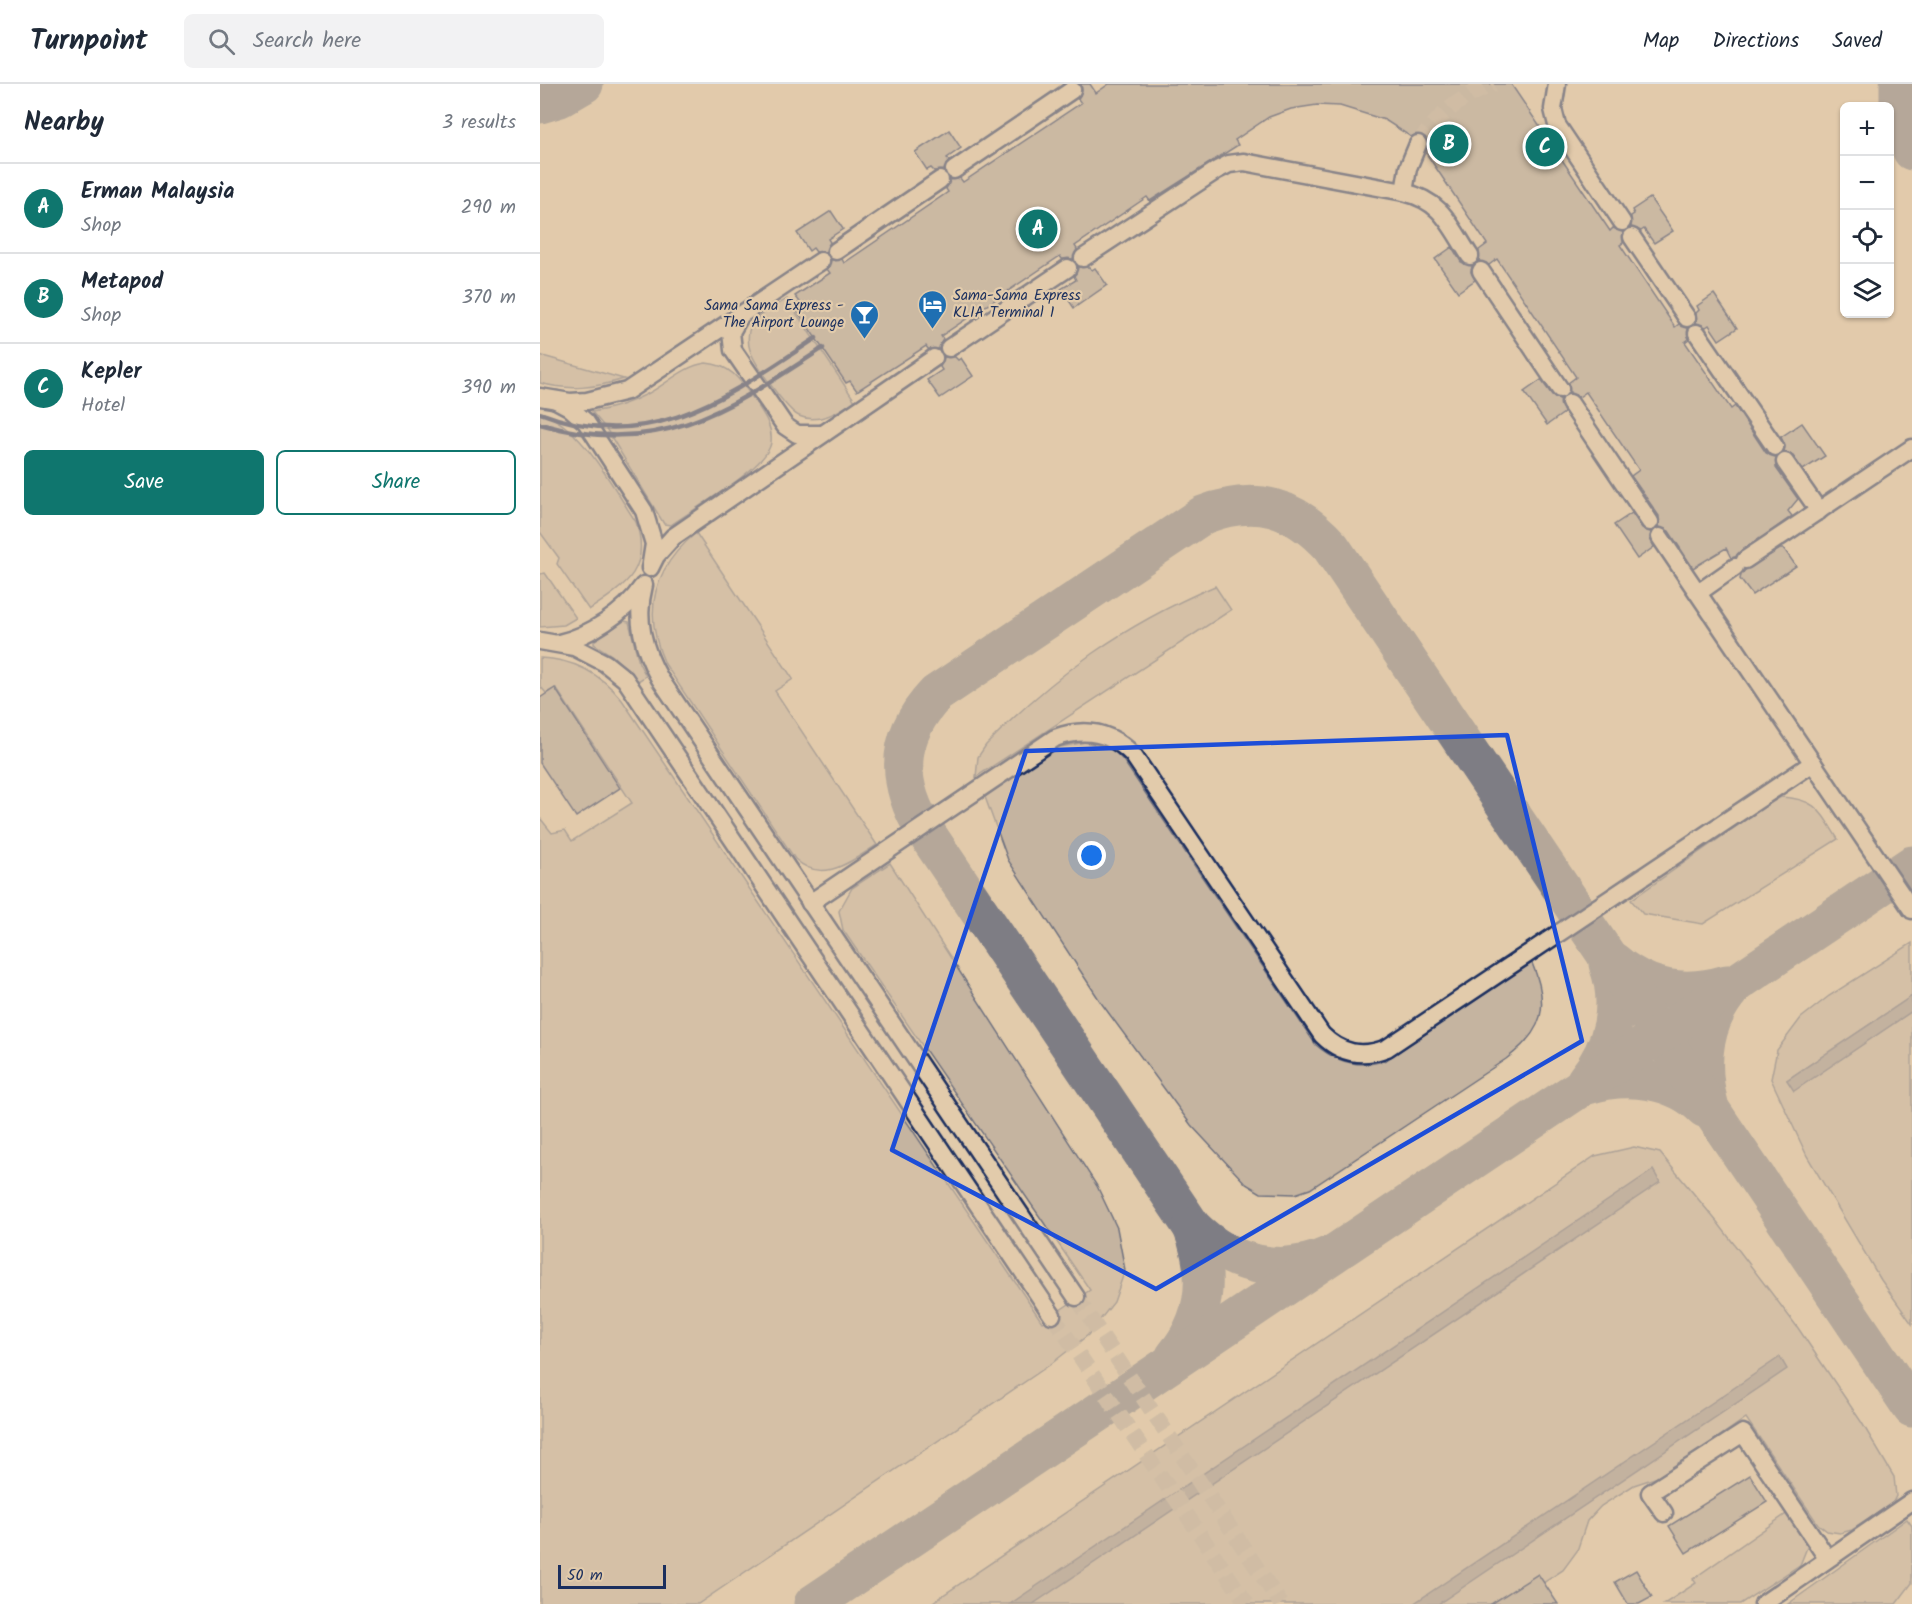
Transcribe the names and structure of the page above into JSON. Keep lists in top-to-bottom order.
{
  "places": {
    "hotel": ["Sama-Sama Express KLIA Terminal 1"],
    "bar": ["Sama Sama Express - The Airport Lounge"]
  },
  "scale_bar": "50 m",
  "page": {
    "header": "Turnpoint",
    "search": "Search here",
    "nav": ["Map", "Directions", "Saved"],
    "heading": ["Nearby", "3 results"],
    "map_buttons": ["+", "−"],
    "pins": ["B", "C", "A"],
    "list": [
      {
        "mark": "A",
        "name": "Erman Malaysia",
        "note": "Shop",
        "value": "290 m"
      },
      {
        "mark": "B",
        "name": "Metapod",
        "note": "Shop",
        "value": "370 m"
      },
      {
        "mark": "C",
        "name": "Kepler",
        "note": "Hotel",
        "value": "390 m"
      }
    ],
    "buttons": ["Save", "Share"],
    "scale": "50 m"
  }
}
